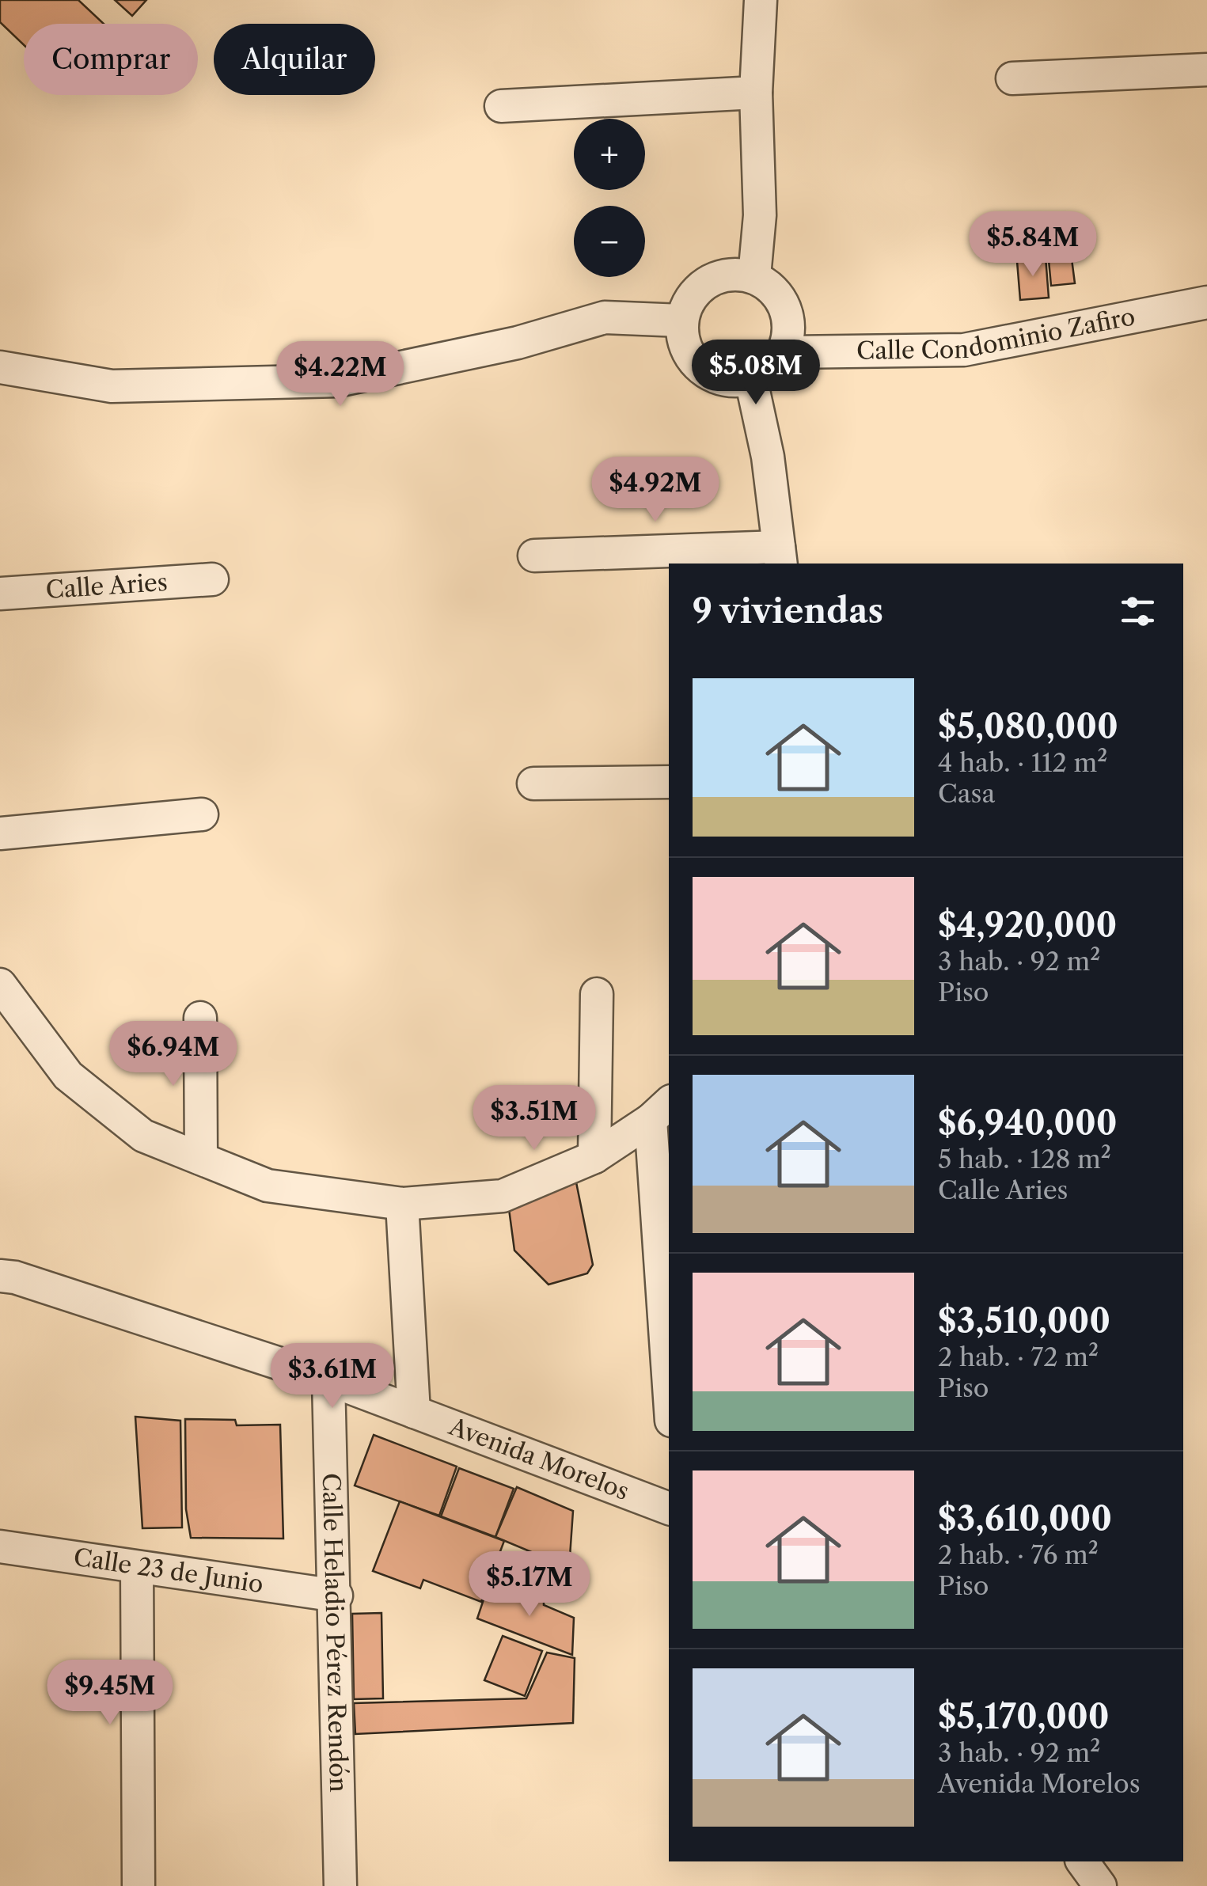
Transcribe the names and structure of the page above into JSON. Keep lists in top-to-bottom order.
{
  "streets": {
    "street": [
      "Calle Condominio Zafiro",
      "Calle Aries",
      "Avenida Morelos",
      "Calle 23 de Junio",
      "Calle Heladio Pérez Rendón"
    ]
  },
  "crossings": [
    ["Avenida Morelos", "Calle Heladio Pérez Rendón"],
    ["Calle 23 de Junio", "Calle Heladio Pérez Rendón"]
  ],
  "page": {
    "chip": ["Comprar", "Alquilar"],
    "map_buttons": ["+", "−"],
    "price": [
      "$5.84M",
      "$5.08M",
      "$4.22M",
      "$4.92M",
      "$6.94M",
      "$3.51M",
      "$3.61M",
      "$5.17M",
      "$9.45M"
    ],
    "heading": "9 viviendas",
    "list": [
      {
        "name": "$5,080,000",
        "note": "4 hab. · 112 m² · Casa"
      },
      {
        "name": "$4,920,000",
        "note": "3 hab. · 92 m² · Piso"
      },
      {
        "name": "$6,940,000",
        "note": "5 hab. · 128 m² · Calle Aries"
      },
      {
        "name": "$3,510,000",
        "note": "2 hab. · 72 m² · Piso"
      },
      {
        "name": "$3,610,000",
        "note": "2 hab. · 76 m² · Piso"
      },
      {
        "name": "$5,170,000",
        "note": "3 hab. · 92 m² · Avenida Morelos"
      }
    ]
  }
}
